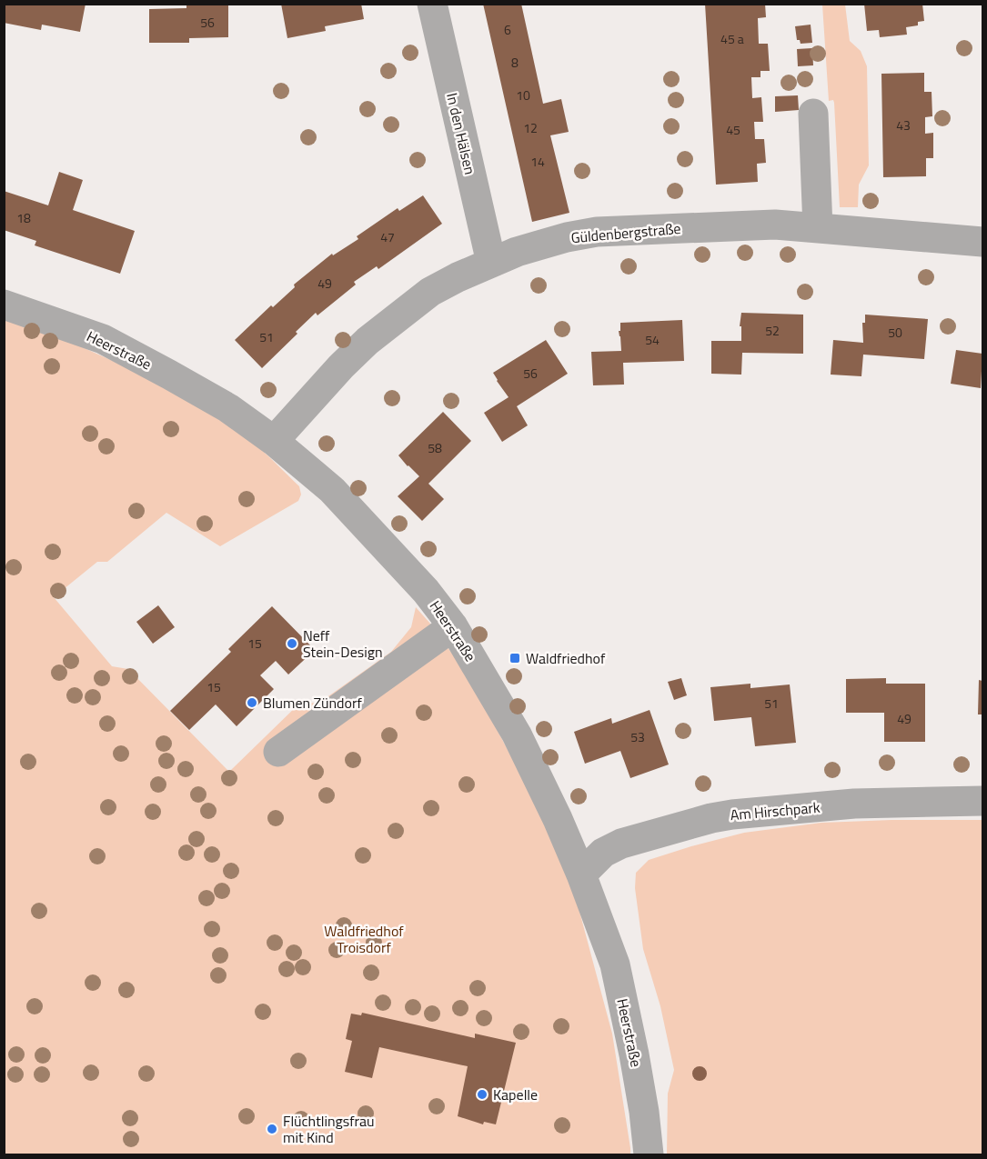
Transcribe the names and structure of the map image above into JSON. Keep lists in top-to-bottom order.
{
  "streets": {
    "street": [
      "In den Hälsen",
      "Güldenbergstraße",
      "Heerstraße",
      "Am Hirschpark"
    ]
  },
  "crossings": [
    ["In den Hälsen", "Güldenbergstraße"],
    ["Güldenbergstraße", "Heerstraße"],
    ["Heerstraße", "Am Hirschpark"]
  ],
  "parks": ["Waldfriedhof Troisdorf"],
  "places": {
    "other": [
      "Neff Stein-Design",
      "Blumen Zündorf",
      "Kapelle",
      "Flüchtlingsfrau mit Kind"
    ],
    "transit": ["Waldfriedhof"]
  },
  "house_numbers": [
    "56",
    "6",
    "45 a",
    "8",
    "10",
    "43",
    "12",
    "45",
    "14",
    "18",
    "47",
    "49",
    "52",
    "50",
    "51",
    "54",
    "56",
    "58",
    "15",
    "15",
    "51",
    "49",
    "53"
  ]
}
